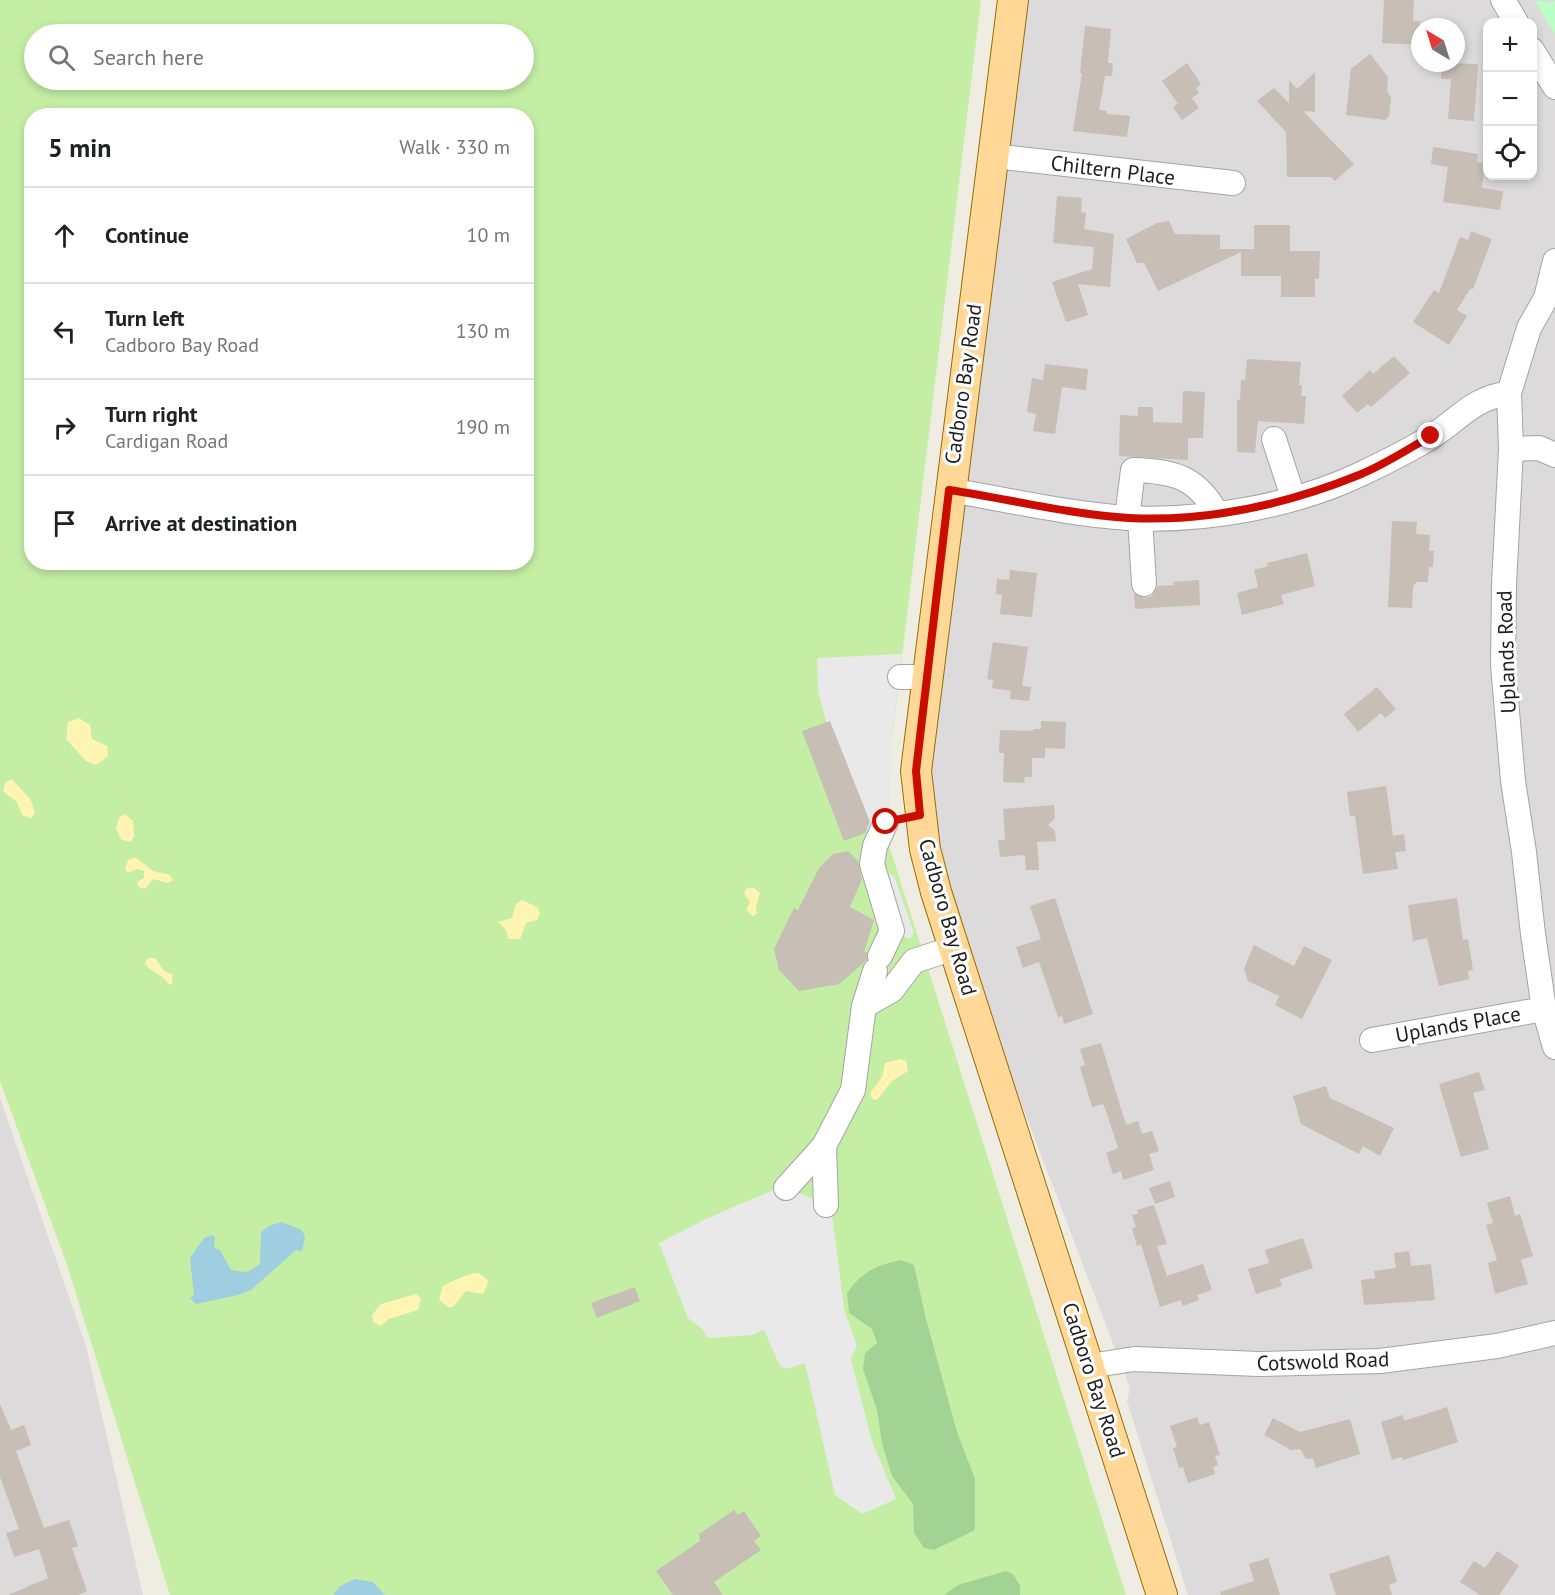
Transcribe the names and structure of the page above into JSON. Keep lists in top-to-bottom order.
{
  "streets": {
    "main road": ["Cadboro Bay Road"],
    "street": [
      "Chiltern Place",
      "Uplands Road",
      "Uplands Place",
      "Cotswold Road"
    ]
  },
  "crossings": [
    ["Chiltern Place", "Cadboro Bay Road"],
    ["Cadboro Bay Road", "Cotswold Road"],
    ["Uplands Road", "Uplands Place"]
  ],
  "north": "top left",
  "page": {
    "map_buttons": ["+", "−"],
    "search": "Search here",
    "heading": ["5 min", "Walk · 330 m"],
    "list": [
      ["Continue", "10 m"],
      ["Turn left", "Cadboro Bay Road", "130 m"],
      ["Turn right", "Cardigan Road", "190 m"],
      "Arrive at destination"
    ]
  }
}
